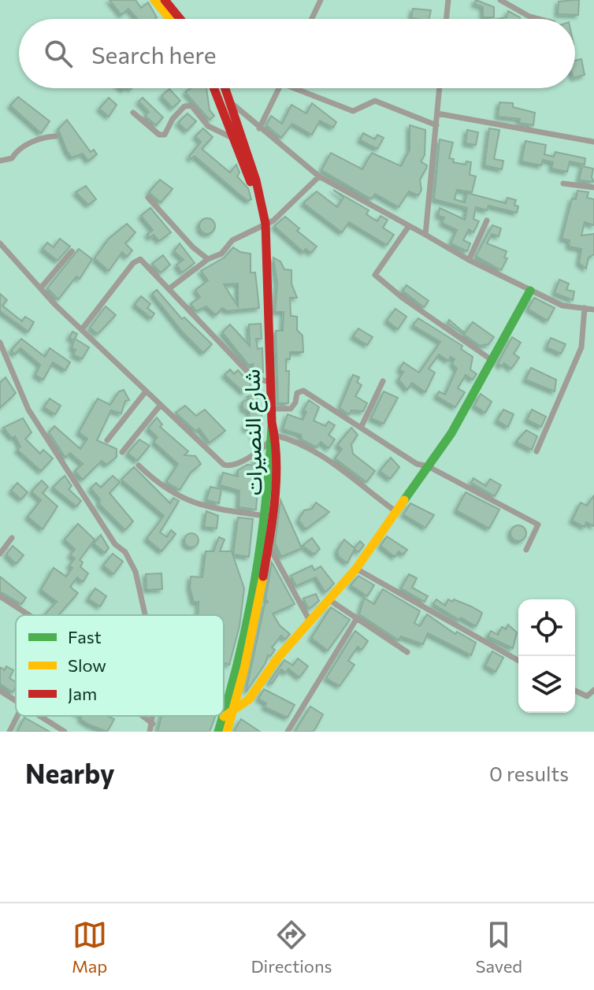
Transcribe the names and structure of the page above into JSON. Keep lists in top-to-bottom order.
{
  "streets": {
    "main road": ["شارع النصيرات"]
  },
  "legend": ["Fast", "Slow", "Jam"],
  "page": {
    "search": "Search here",
    "heading": ["Nearby", "0 results"],
    "nav": ["Map", "Directions", "Saved"]
  }
}
